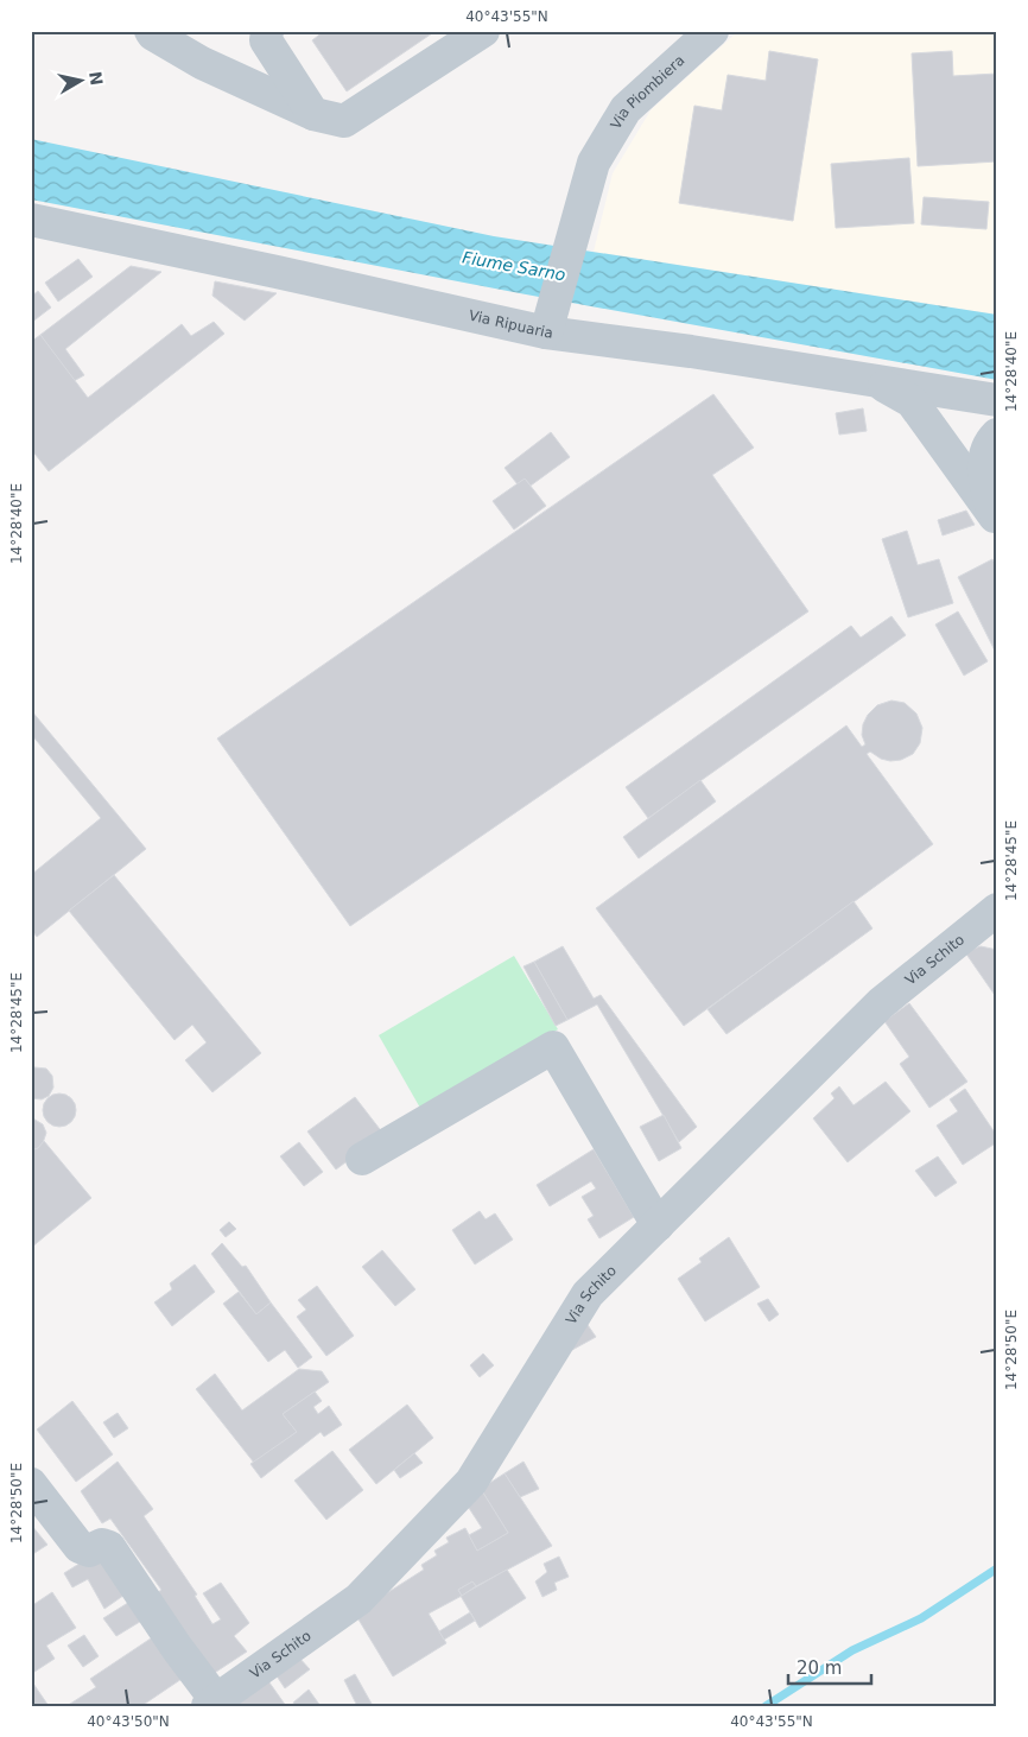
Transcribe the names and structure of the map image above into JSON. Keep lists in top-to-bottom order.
{
  "streets": {
    "street": ["Via Piombiera", "Via Ripuaria", "Via Schito"]
  },
  "crossings": [
    ["Via Piombiera", "Via Ripuaria"]
  ],
  "water": ["Fiume Sarno"],
  "scale_bar": "20 m",
  "north": "right",
  "coordinates": [
    "40°43'55\"N",
    "14°28'40\"E",
    "14°28'45\"E",
    "14°28'50\"E",
    "40°43'50\"N"
  ]
}
